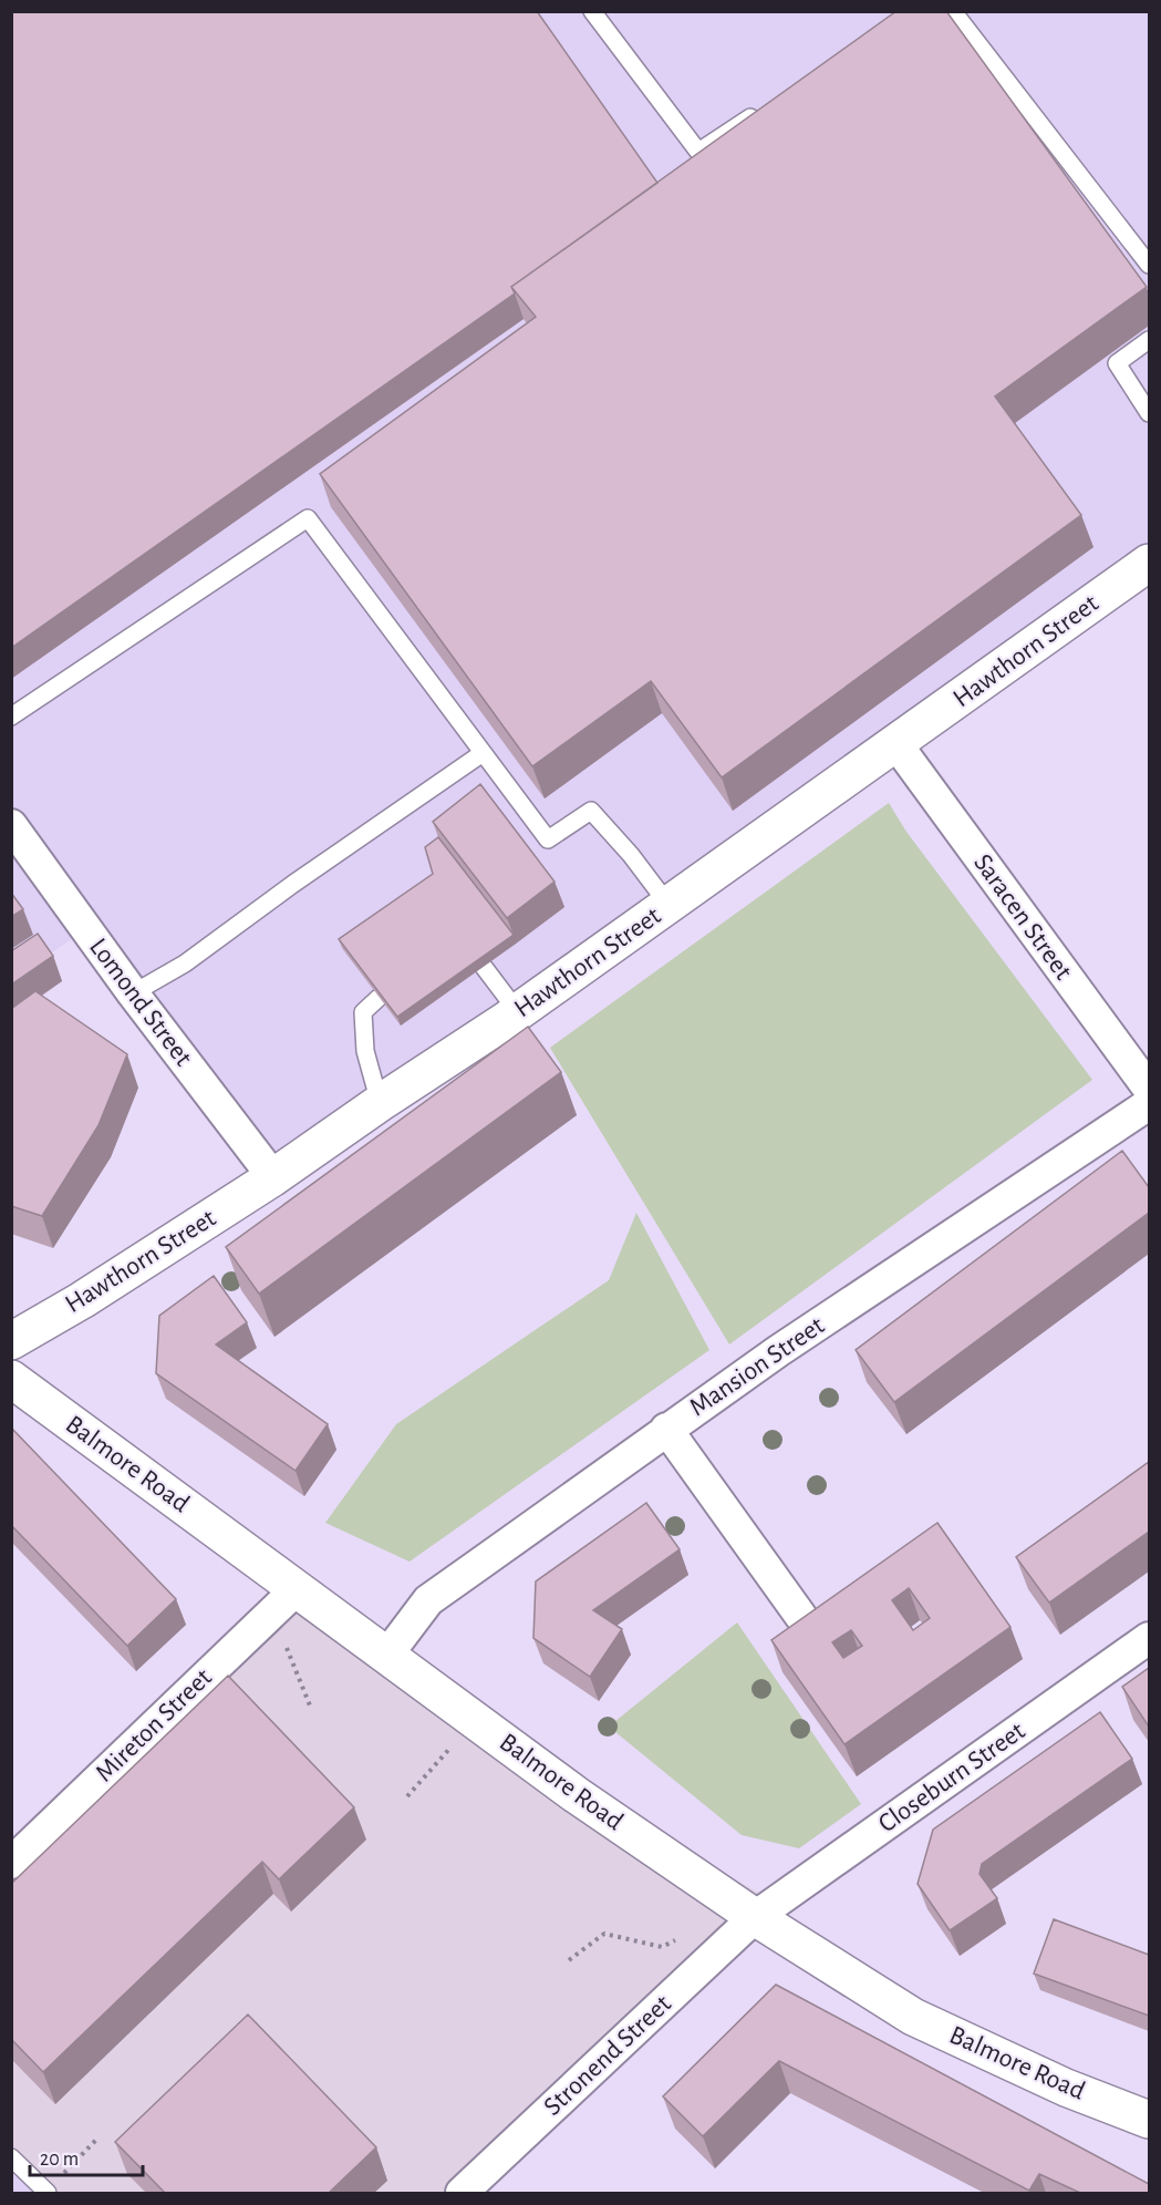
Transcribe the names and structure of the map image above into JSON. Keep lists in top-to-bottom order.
{
  "streets": {
    "main road": ["Hawthorn Street", "Balmore Road"],
    "street": [
      "Saracen Street",
      "Lomond Street",
      "Mansion Street",
      "Mireton Street",
      "Closeburn Street",
      "Stronend Street"
    ]
  },
  "crossings": [
    ["Hawthorn Street", "Saracen Street"],
    ["Hawthorn Street", "Lomond Street"],
    ["Mansion Street", "Balmore Road"],
    ["Balmore Road", "Mireton Street"],
    ["Balmore Road", "Closeburn Street"],
    ["Balmore Road", "Stronend Street"],
    ["Closeburn Street", "Stronend Street"]
  ],
  "scale_bar": "20 m"
}
